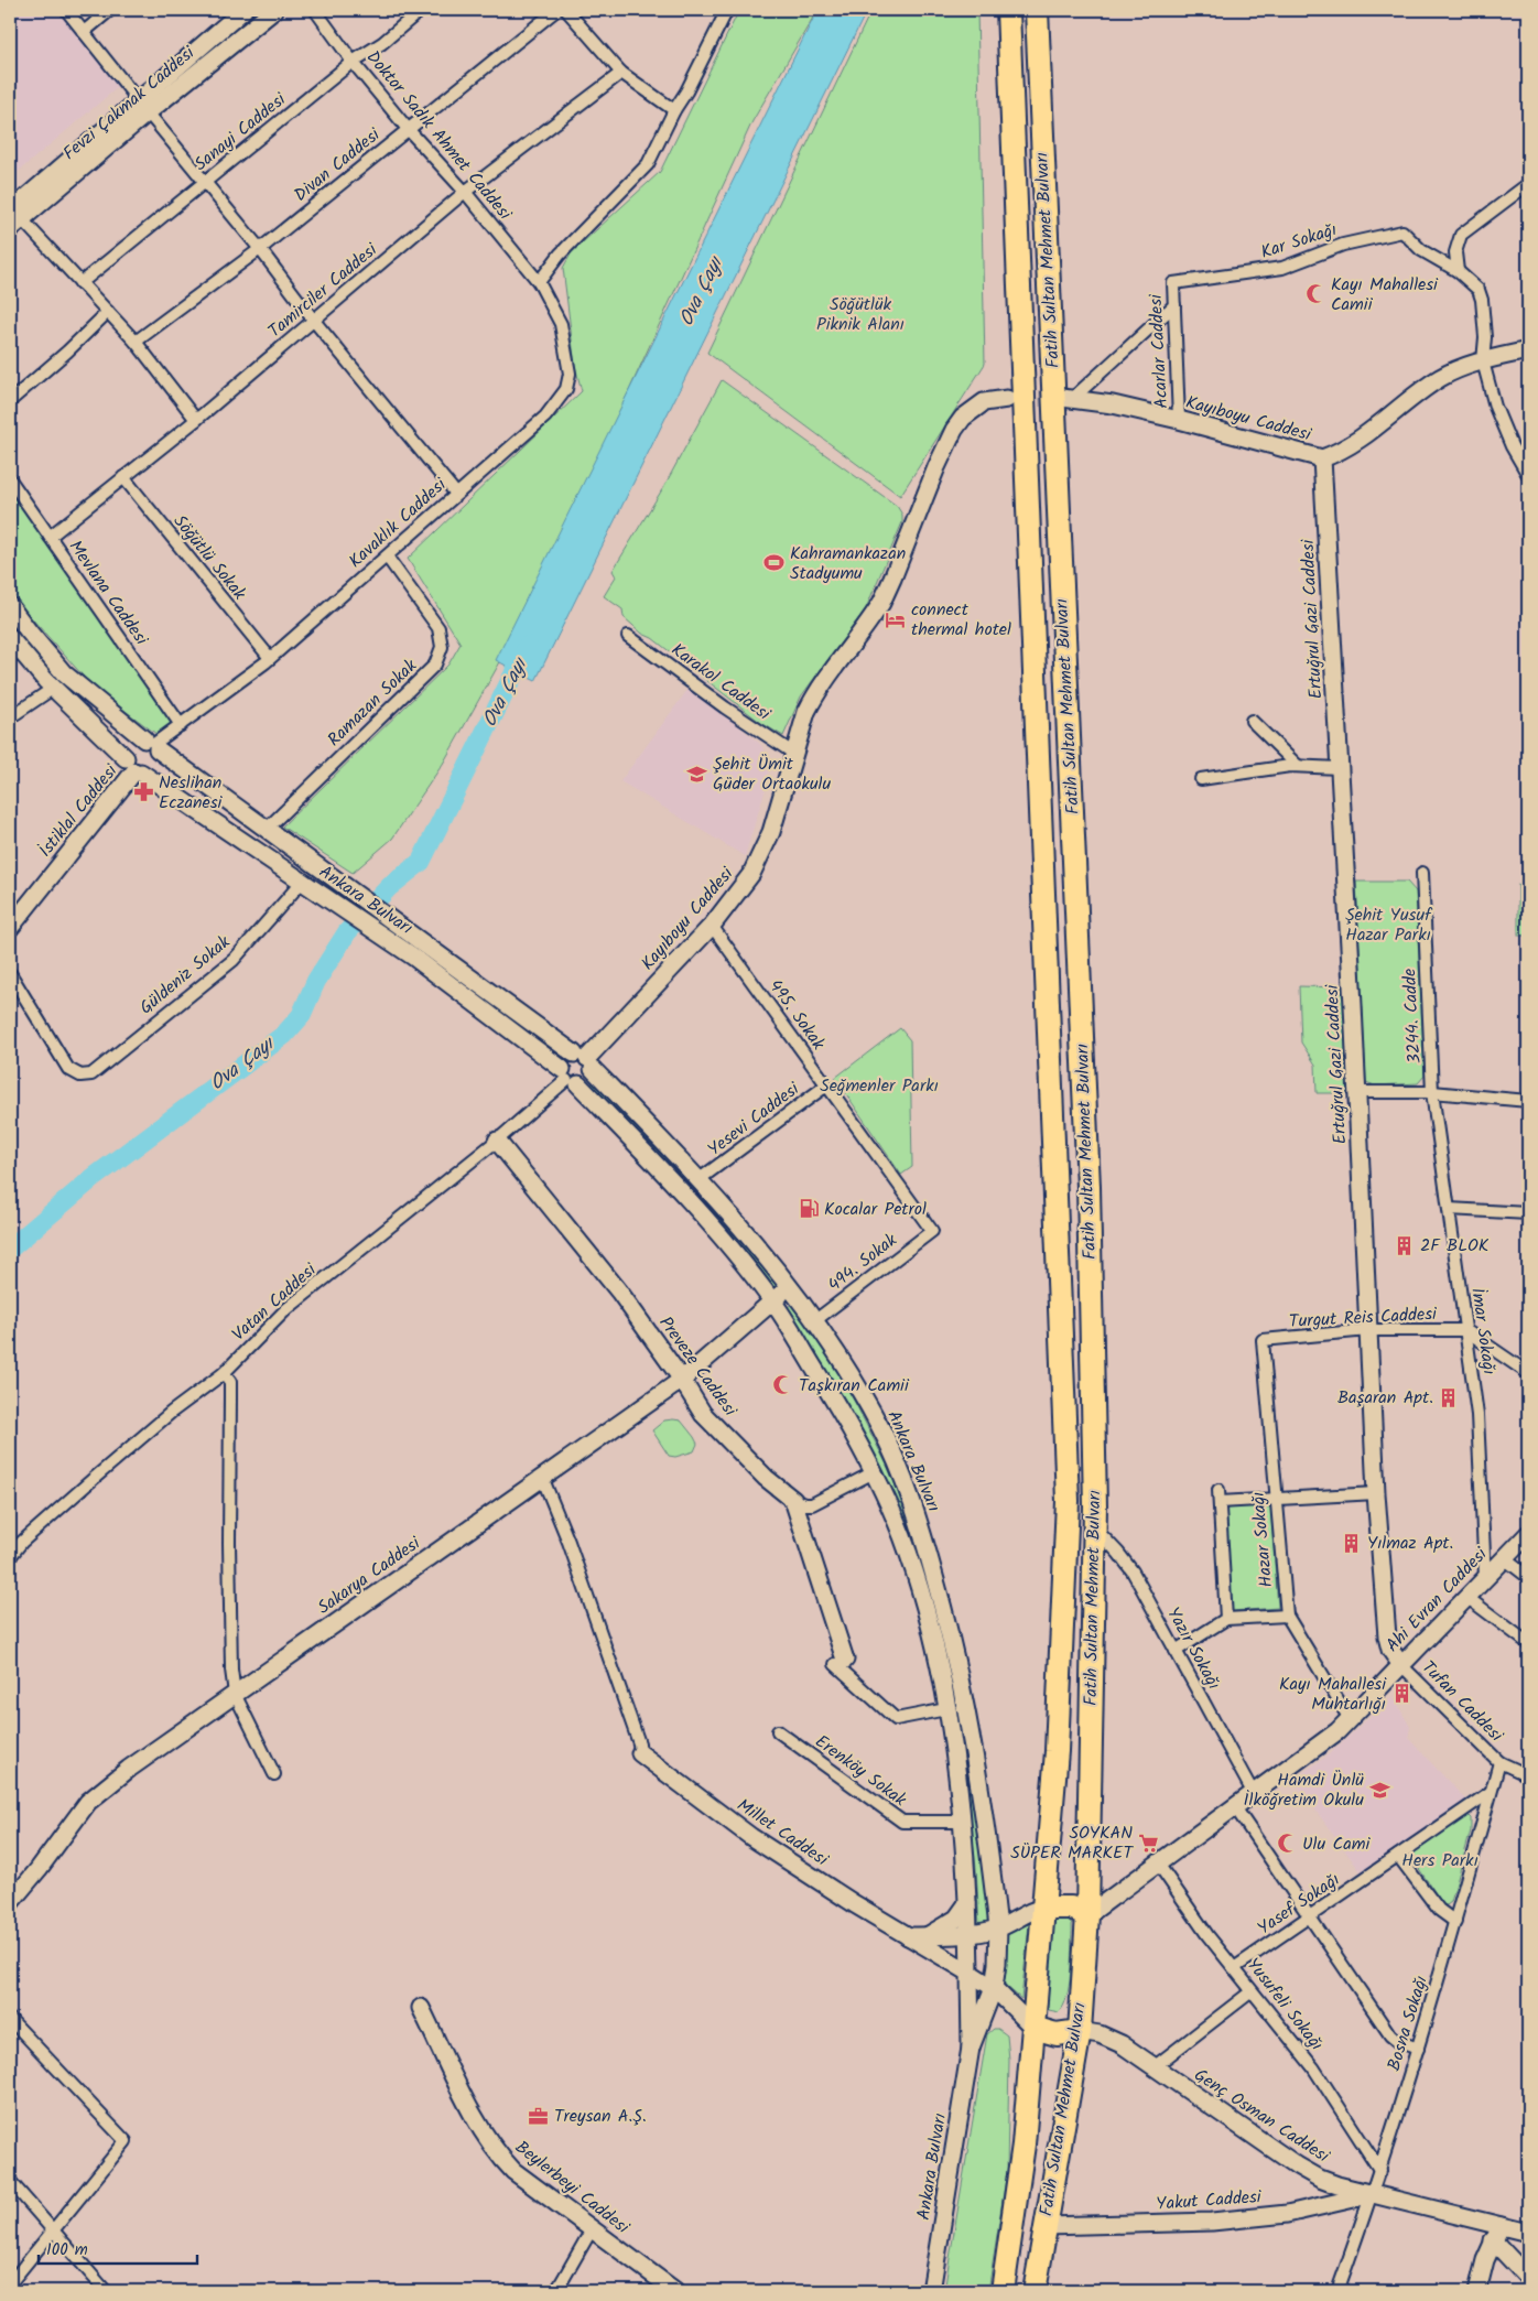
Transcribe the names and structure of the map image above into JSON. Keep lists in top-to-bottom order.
{
  "streets": {
    "highway": ["Fatih Sultan Mehmet Bulvarı"],
    "street": [
      "Fevzi Çakmak Caddesi",
      "Sanayi Caddesi",
      "Doktor Sadık Ahmet Caddesi",
      "Divan Caddesi",
      "Kar Sokağı",
      "Tamirciler Caddesi",
      "Acarlar Caddesi",
      "Kayıboyu Caddesi",
      "Kavaklık Caddesi",
      "Söğütlü Sokak",
      "Mevlana Caddesi",
      "Ertuğrul Gazi Caddesi",
      "Karakol Caddesi",
      "Ramazan Sokak",
      "İstiklal Caddesi",
      "Ankara Bulvarı",
      "Güldeniz Sokak",
      "495. Sokak",
      "3244. Cadde",
      "Yesevi Caddesi",
      "494. Sokak",
      "Vatan Caddesi",
      "Turgut Reis Caddesi",
      "İmar Sokağı",
      "Preveze Caddesi",
      "Hazar Sokağı",
      "Sakarya Caddesi",
      "Ahi Evran Caddesi",
      "Yazır Sokağı",
      "Tufan Caddesi",
      "Erenköy Sokak",
      "Millet Caddesi",
      "Yasef Sokağı",
      "Yusufeli Sokağı",
      "Bosna Sokağı",
      "Genç Osman Caddesi",
      "Beylerbeyi Caddesi",
      "Yakut Caddesi"
    ]
  },
  "crossings": [
    ["Sanayi Caddesi", "Doktor Sadık Ahmet Caddesi"],
    ["Doktor Sadık Ahmet Caddesi", "Divan Caddesi"],
    ["Doktor Sadık Ahmet Caddesi", "Tamirciler Caddesi"],
    ["Doktor Sadık Ahmet Caddesi", "Kavaklık Caddesi"],
    ["Kar Sokağı", "Acarlar Caddesi"],
    ["Fatih Sultan Mehmet Bulvarı", "Ahi Evran Caddesi"],
    ["Fatih Sultan Mehmet Bulvarı", "Yazır Sokağı"],
    ["Fatih Sultan Mehmet Bulvarı", "Genç Osman Caddesi"],
    ["Fatih Sultan Mehmet Bulvarı", "Yakut Caddesi"],
    ["Tamirciler Caddesi", "Söğütlü Sokak"],
    ["Tamirciler Caddesi", "Mevlana Caddesi"],
    ["Acarlar Caddesi", "Kayıboyu Caddesi"],
    ["Kayıboyu Caddesi", "Ertuğrul Gazi Caddesi"],
    ["Kayıboyu Caddesi", "Karakol Caddesi"],
    ["Kayıboyu Caddesi", "Ankara Bulvarı"],
    ["Kayıboyu Caddesi", "495. Sokak"],
    ["Kavaklık Caddesi", "Söğütlü Sokak"],
    ["Kavaklık Caddesi", "Mevlana Caddesi"],
    ["Kavaklık Caddesi", "Ramazan Sokak"],
    ["Kavaklık Caddesi", "Ankara Bulvarı"],
    ["Ertuğrul Gazi Caddesi", "Turgut Reis Caddesi"],
    ["Ertuğrul Gazi Caddesi", "Ahi Evran Caddesi"],
    ["Ertuğrul Gazi Caddesi", "Tufan Caddesi"],
    ["Ramazan Sokak", "Ankara Bulvarı"],
    ["İstiklal Caddesi", "Ankara Bulvarı"],
    ["Ankara Bulvarı", "Güldeniz Sokak"],
    ["Ankara Bulvarı", "Yesevi Caddesi"],
    ["Ankara Bulvarı", "494. Sokak"],
    ["Ankara Bulvarı", "Vatan Caddesi"],
    ["Ankara Bulvarı", "Sakarya Caddesi"],
    ["Ankara Bulvarı", "Erenköy Sokak"],
    ["Ankara Bulvarı", "Millet Caddesi"],
    ["495. Sokak", "Yesevi Caddesi"],
    ["495. Sokak", "494. Sokak"],
    ["3244. Cadde", "İmar Sokağı"],
    ["Vatan Caddesi", "Preveze Caddesi"],
    ["Turgut Reis Caddesi", "İmar Sokağı"],
    ["Turgut Reis Caddesi", "Hazar Sokağı"],
    ["İmar Sokağı", "Ahi Evran Caddesi"],
    ["Preveze Caddesi", "Sakarya Caddesi"],
    ["Hazar Sokağı", "Ahi Evran Caddesi"],
    ["Ahi Evran Caddesi", "Yazır Sokağı"],
    ["Ahi Evran Caddesi", "Tufan Caddesi"],
    ["Ahi Evran Caddesi", "Yusufeli Sokağı"],
    ["Tufan Caddesi", "Bosna Sokağı"],
    ["Yasef Sokağı", "Yusufeli Sokağı"],
    ["Yasef Sokağı", "Bosna Sokağı"],
    ["Yusufeli Sokağı", "Bosna Sokağı"],
    ["Bosna Sokağı", "Genç Osman Caddesi"],
    ["Bosna Sokağı", "Yakut Caddesi"],
    ["Genç Osman Caddesi", "Yakut Caddesi"]
  ],
  "water": ["Ova Çayı"],
  "parks": [
    "Söğütlük Piknik Alanı",
    "Şehit Yusuf Hazar Parkı",
    "Seğmenler Parkı",
    "Hers Parkı"
  ],
  "places": {
    "mosque": ["Kayı Mahallesi Camii", "Taşkıran Camii", "Ulu Cami"],
    "sports": ["Kahramankazan Stadyumu"],
    "hotel": ["connect thermal hotel"],
    "school or university": ["Şehit Ümit Güder Ortaokulu", "Hamdi Ünlü İlköğretim Okulu"],
    "pharmacy": ["Neslihan Eczanesi"],
    "fuel station": ["Kocalar Petrol"],
    "building": [
      "2F BLOK",
      "Başaran Apt.",
      "Yılmaz Apt.",
      "Kayı Mahallesi Muhtarlığı"
    ],
    "supermarket": ["SOYKAN SÜPER MARKET"],
    "office": ["Treysan A.Ş."]
  },
  "scale_bar": "100 m"
}
